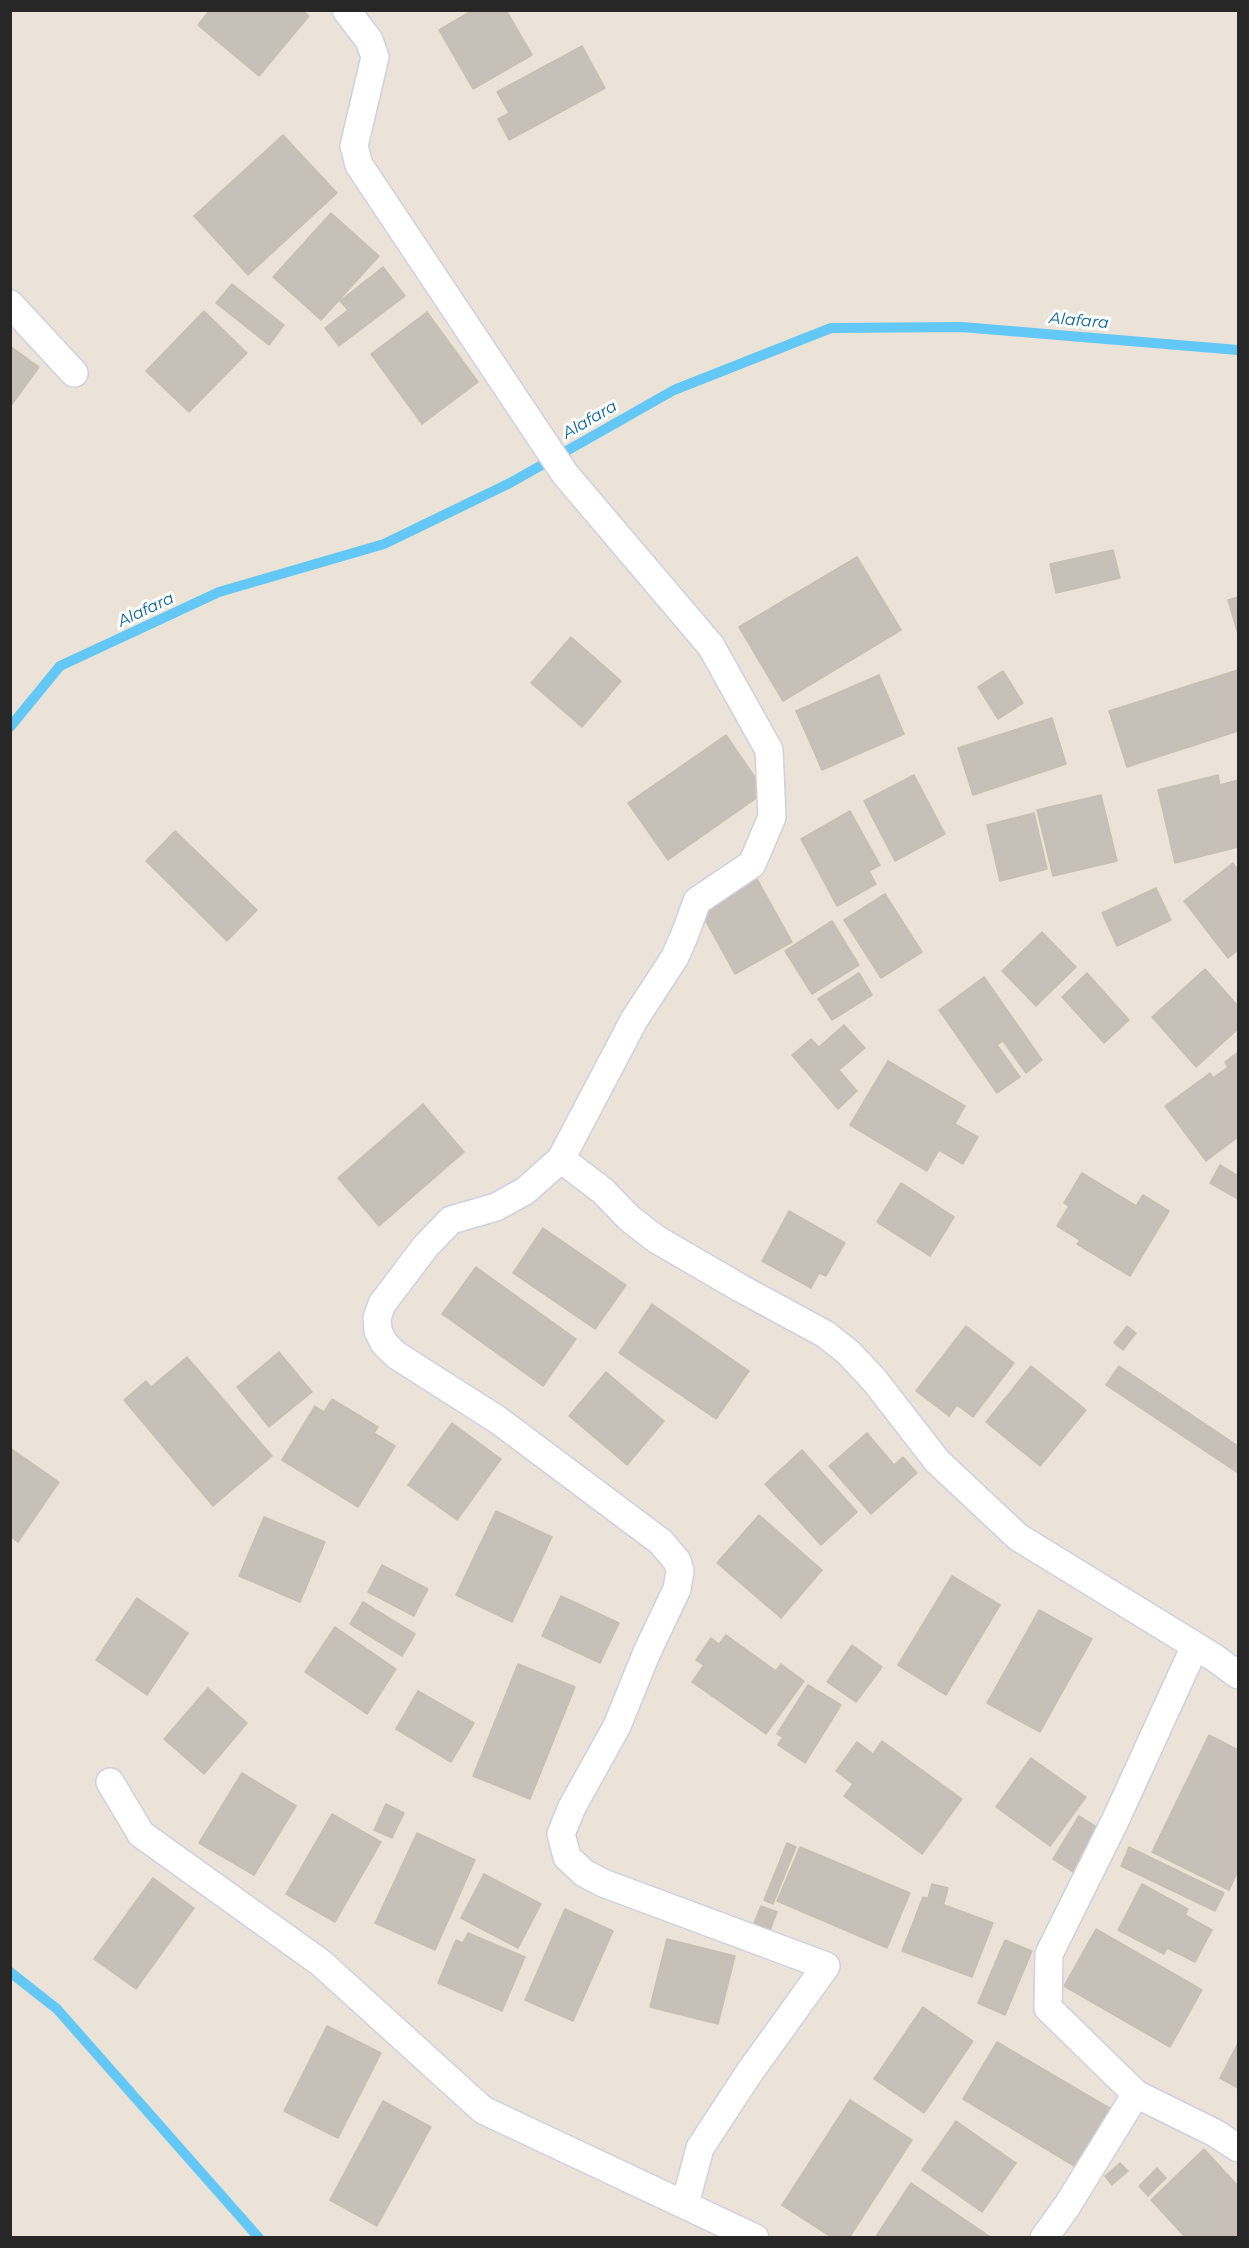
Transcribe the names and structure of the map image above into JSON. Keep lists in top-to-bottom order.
{
  "water": ["Alafara"]
}
